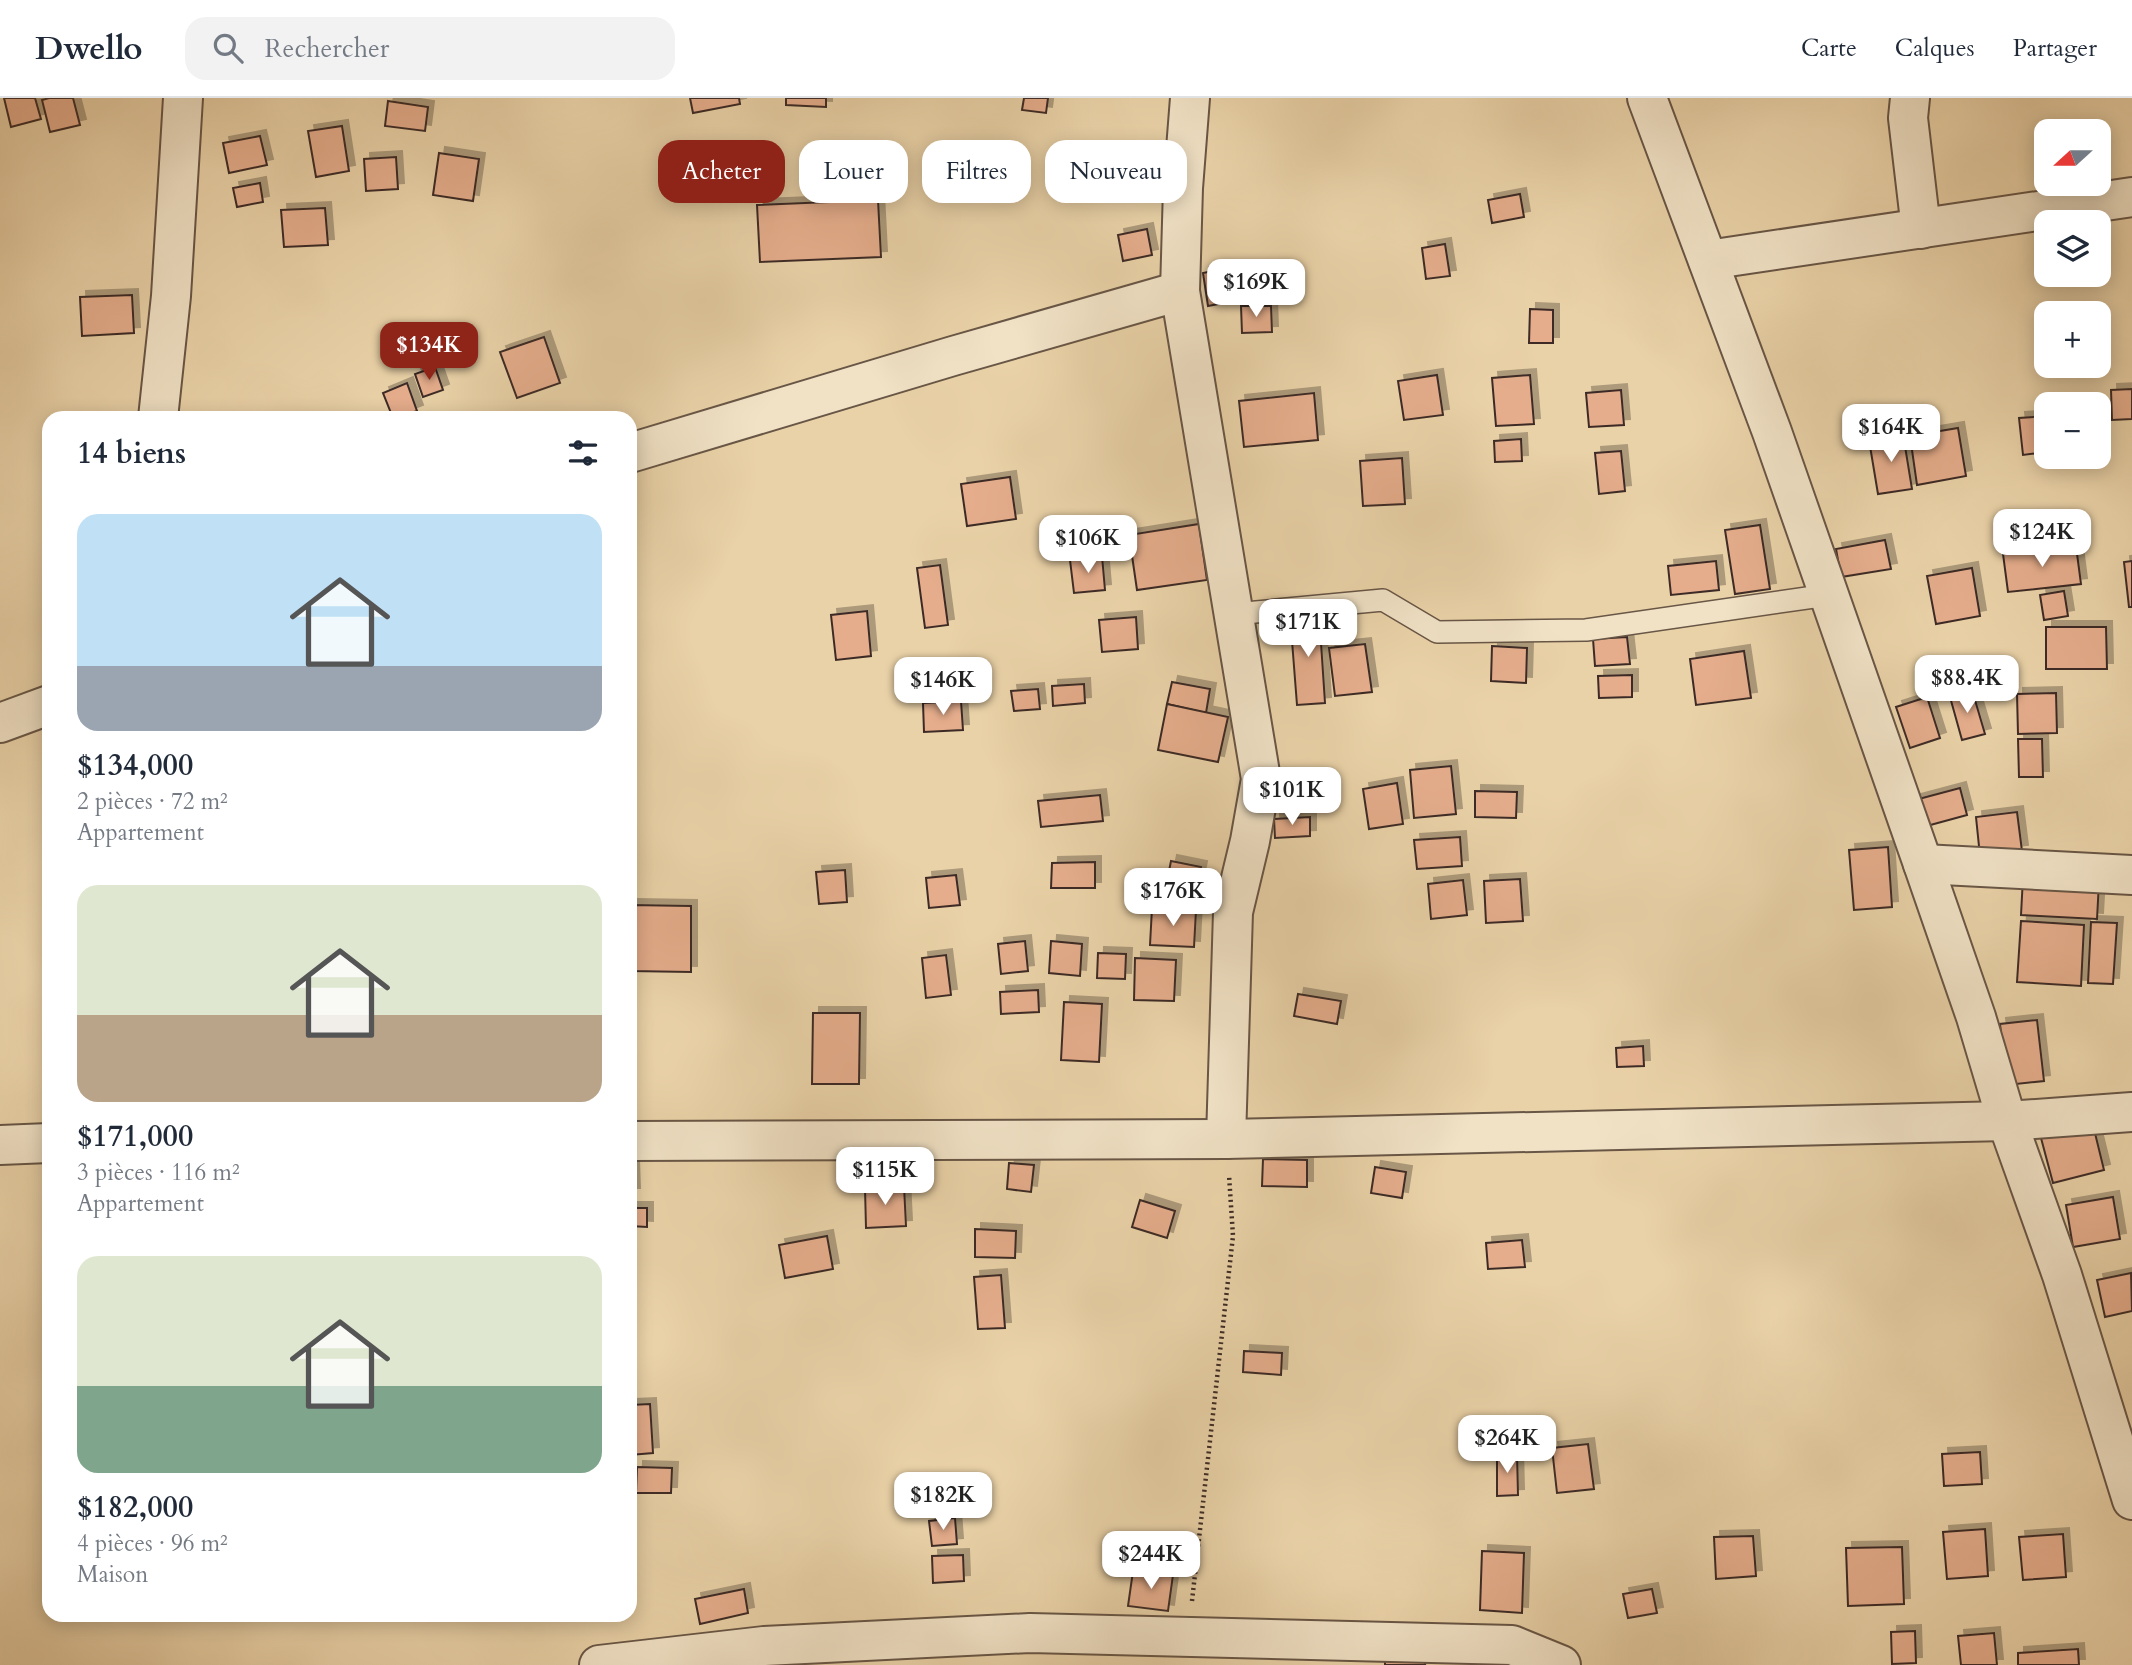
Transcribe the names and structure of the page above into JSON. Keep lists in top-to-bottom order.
{
  "north": "left",
  "page": {
    "header": "Dwello",
    "search": "Rechercher",
    "nav": ["Carte", "Calques", "Partager"],
    "map_buttons": ["+", "−"],
    "chip": [
      "Acheter",
      "Louer",
      "Filtres",
      "Nouveau"
    ],
    "price": [
      "$169K",
      "$134K",
      "$164K",
      "$124K",
      "$106K",
      "$171K",
      "$88.4K",
      "$146K",
      "$101K",
      "$176K",
      "$115K",
      "$264K",
      "$182K",
      "$244K"
    ],
    "heading": "14 biens",
    "list": [
      {
        "name": "$134,000",
        "note": "2 pièces · 72 m² · Appartement"
      },
      {
        "name": "$171,000",
        "note": "3 pièces · 116 m² · Appartement"
      },
      {
        "name": "$182,000",
        "note": "4 pièces · 96 m² · Maison"
      }
    ]
  }
}
